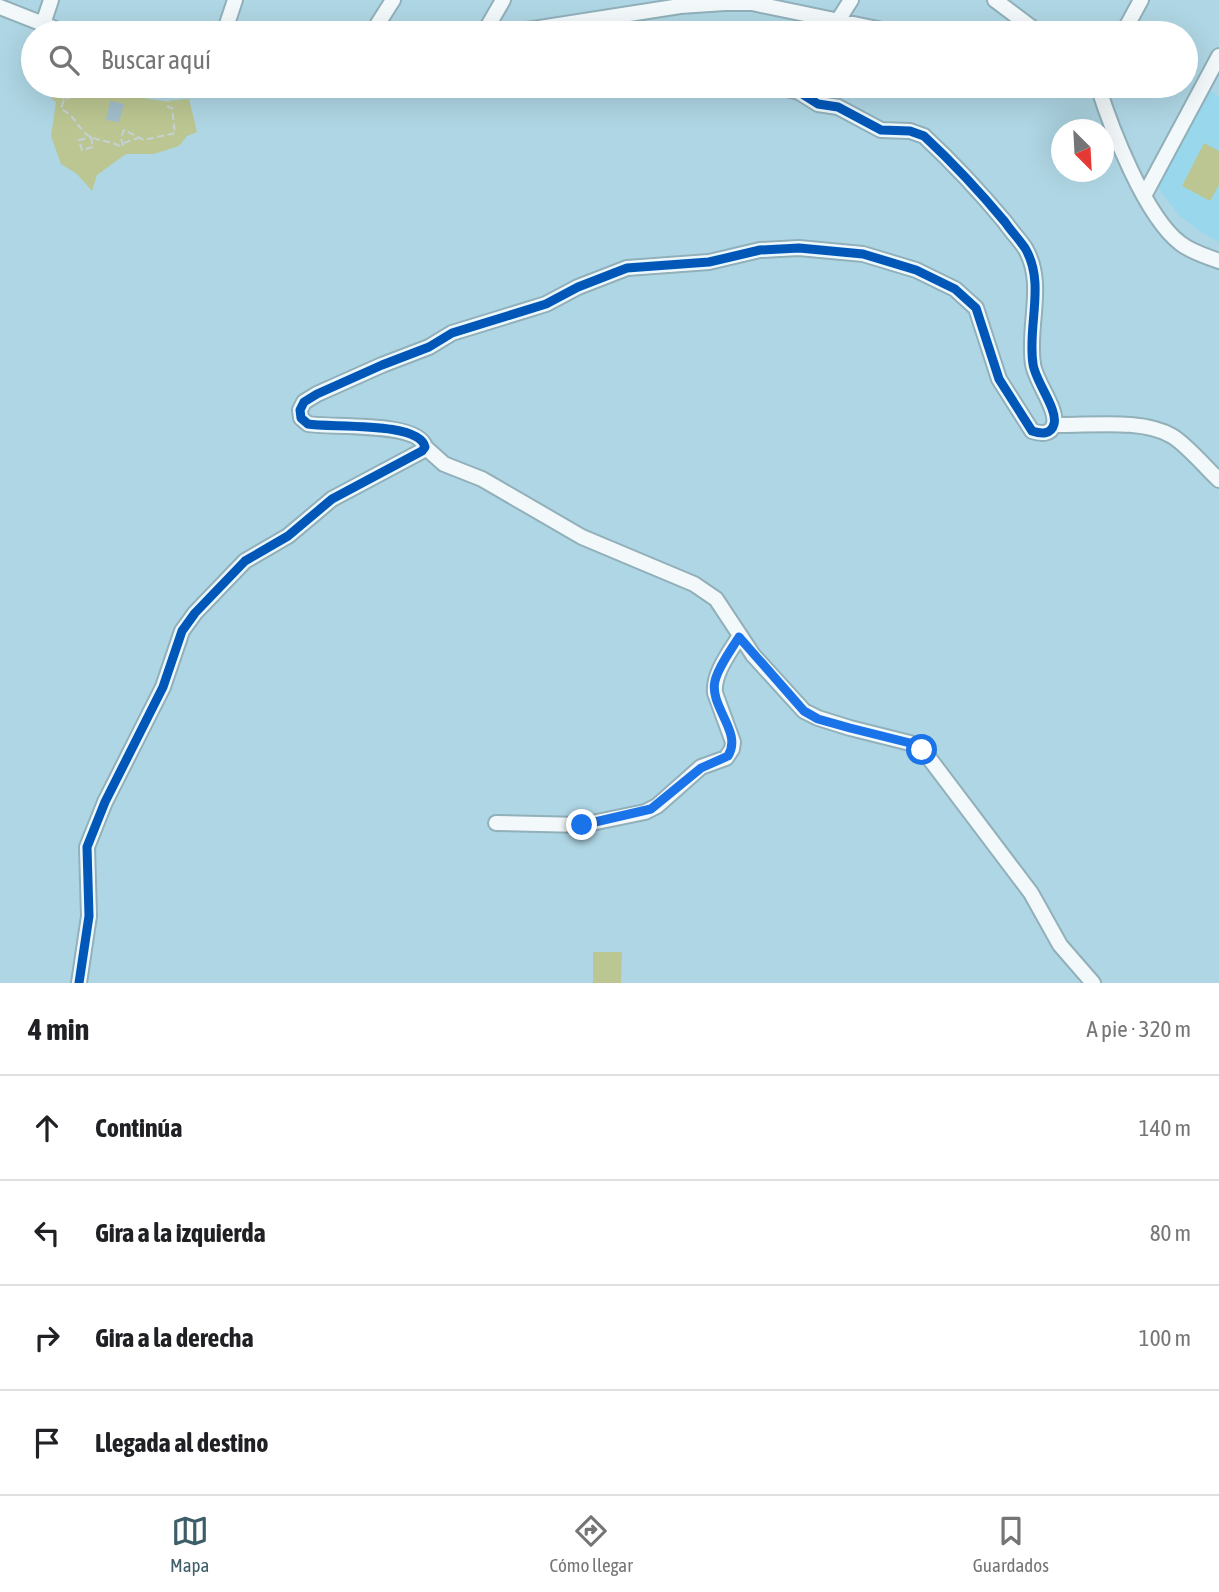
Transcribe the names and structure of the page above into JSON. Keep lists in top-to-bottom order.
{
  "north": "bottom right",
  "page": {
    "search": "Buscar aquí",
    "heading": ["4 min", "A pie · 320 m"],
    "list": [
      ["Continúa", "140 m"],
      ["Gira a la izquierda", "80 m"],
      ["Gira a la derecha", "100 m"],
      "Llegada al destino"
    ],
    "nav": ["Mapa", "Cómo llegar", "Guardados"]
  }
}
